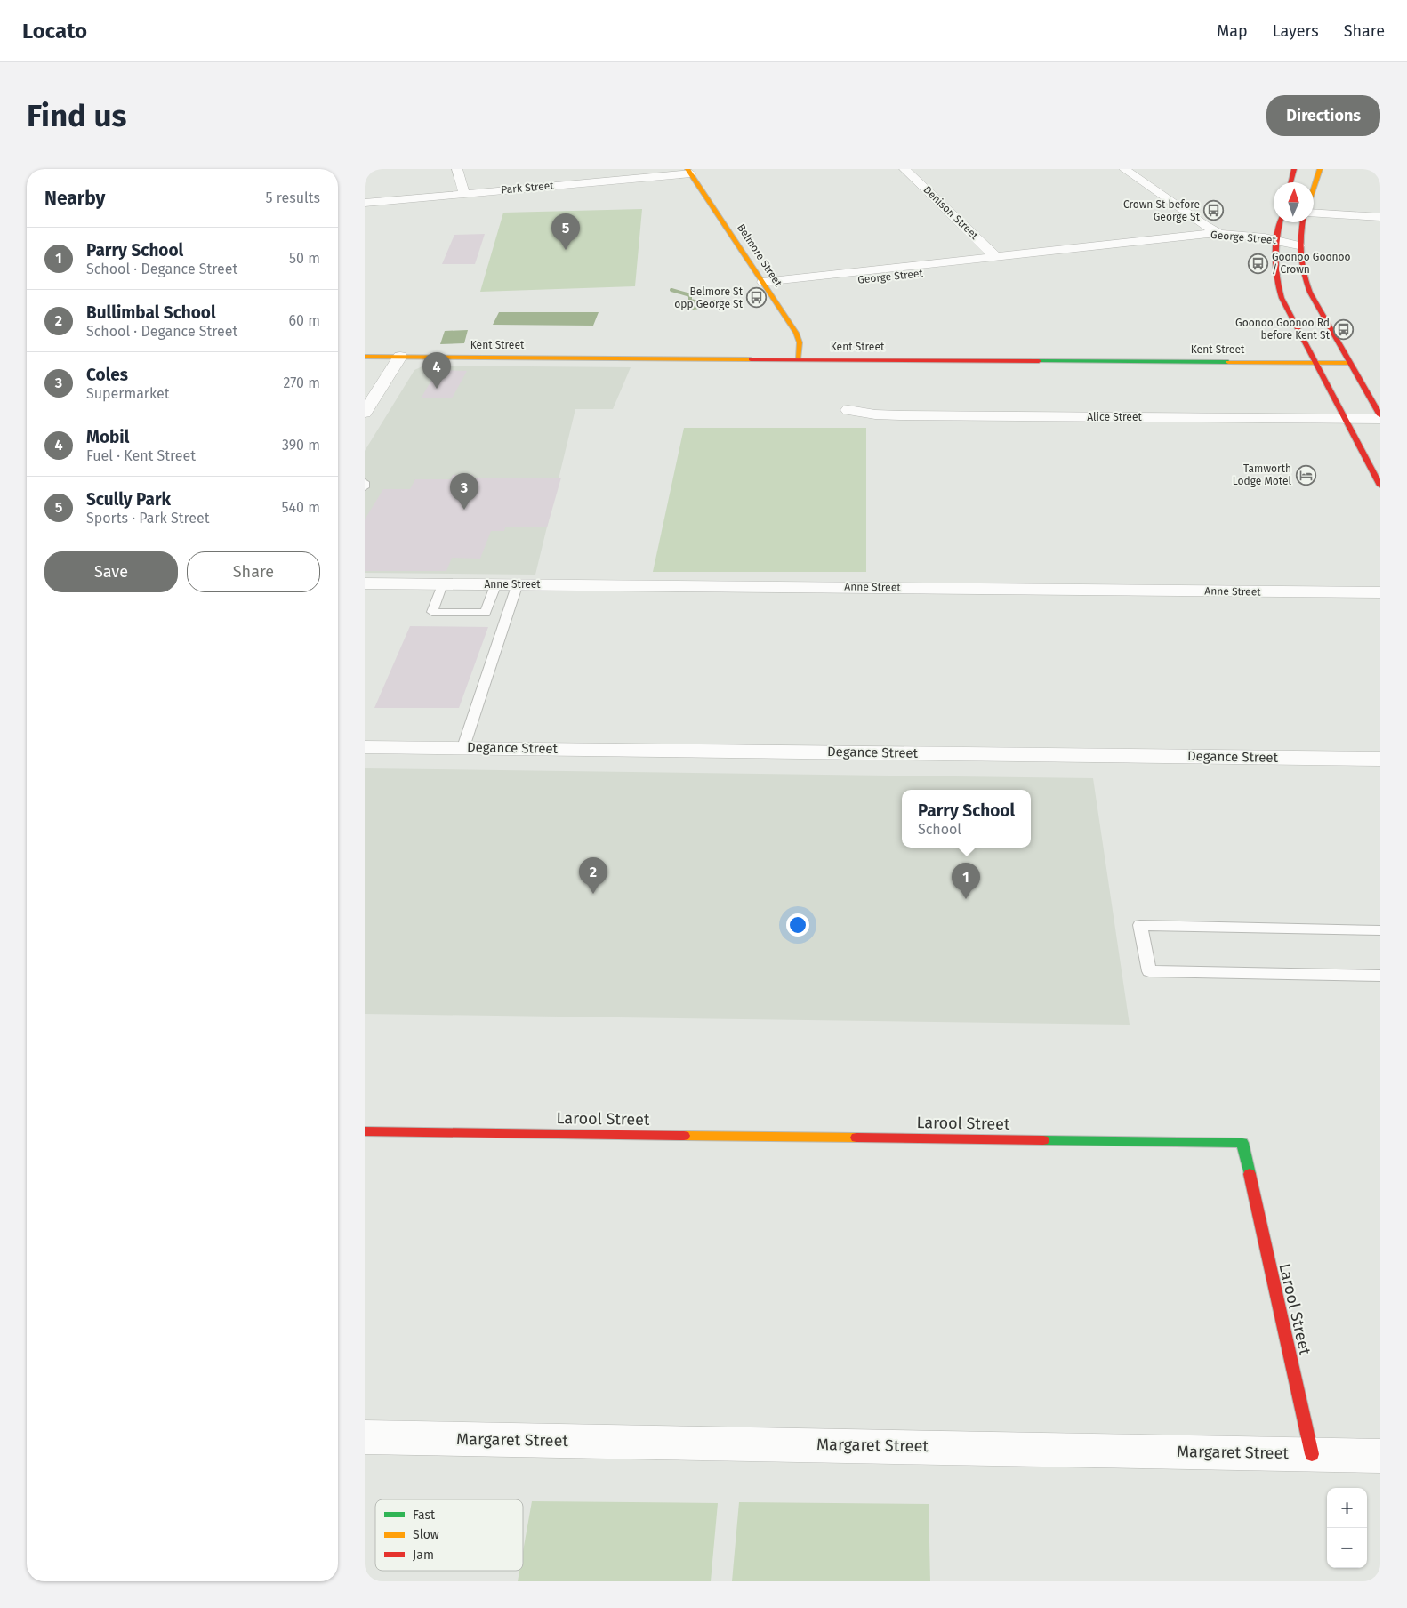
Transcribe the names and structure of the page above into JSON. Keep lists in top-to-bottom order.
{
  "streets": {
    "street": [
      "Park Street",
      "Denison Street",
      "George Street",
      "Belmore Street",
      "Kent Street",
      "Alice Street",
      "Anne Street",
      "Degance Street",
      "Larool Street",
      "Margaret Street"
    ]
  },
  "crossings": [
    ["Park Street", "Belmore Street"],
    ["Denison Street", "George Street"],
    ["George Street", "Belmore Street"],
    ["Belmore Street", "Kent Street"],
    ["Larool Street", "Margaret Street"]
  ],
  "places": {
    "bus stop": [
      "Crown St before George St",
      "Goonoo Goonoo / Crown",
      "Belmore St opp George St",
      "Goonoo Goonoo Rd before Kent St"
    ],
    "hotel": ["Tamworth Lodge Motel"]
  },
  "legend": ["Fast", "Slow", "Jam"],
  "north": "top",
  "page": {
    "header": "Locato",
    "nav": ["Map", "Layers", "Share"],
    "buttons": [
      "Directions",
      ["Save", "Share"]
    ],
    "title": "Find us",
    "heading": ["Nearby", "5 results"],
    "pins": [
      "5",
      "4",
      "3",
      "2",
      "1"
    ],
    "list": [
      {
        "mark": "1",
        "name": "Parry School",
        "note": "School · Degance Street",
        "value": "50 m"
      },
      {
        "mark": "2",
        "name": "Bullimbal School",
        "note": "School · Degance Street",
        "value": "60 m"
      },
      {
        "mark": "3",
        "name": "Coles",
        "note": "Supermarket",
        "value": "270 m"
      },
      {
        "mark": "4",
        "name": "Mobil",
        "note": "Fuel · Kent Street",
        "value": "390 m"
      },
      {
        "mark": "5",
        "name": "Scully Park",
        "note": "Sports · Park Street",
        "value": "540 m"
      }
    ],
    "popup": ["Parry School", "School"],
    "map_buttons": ["+", "−"]
  }
}
